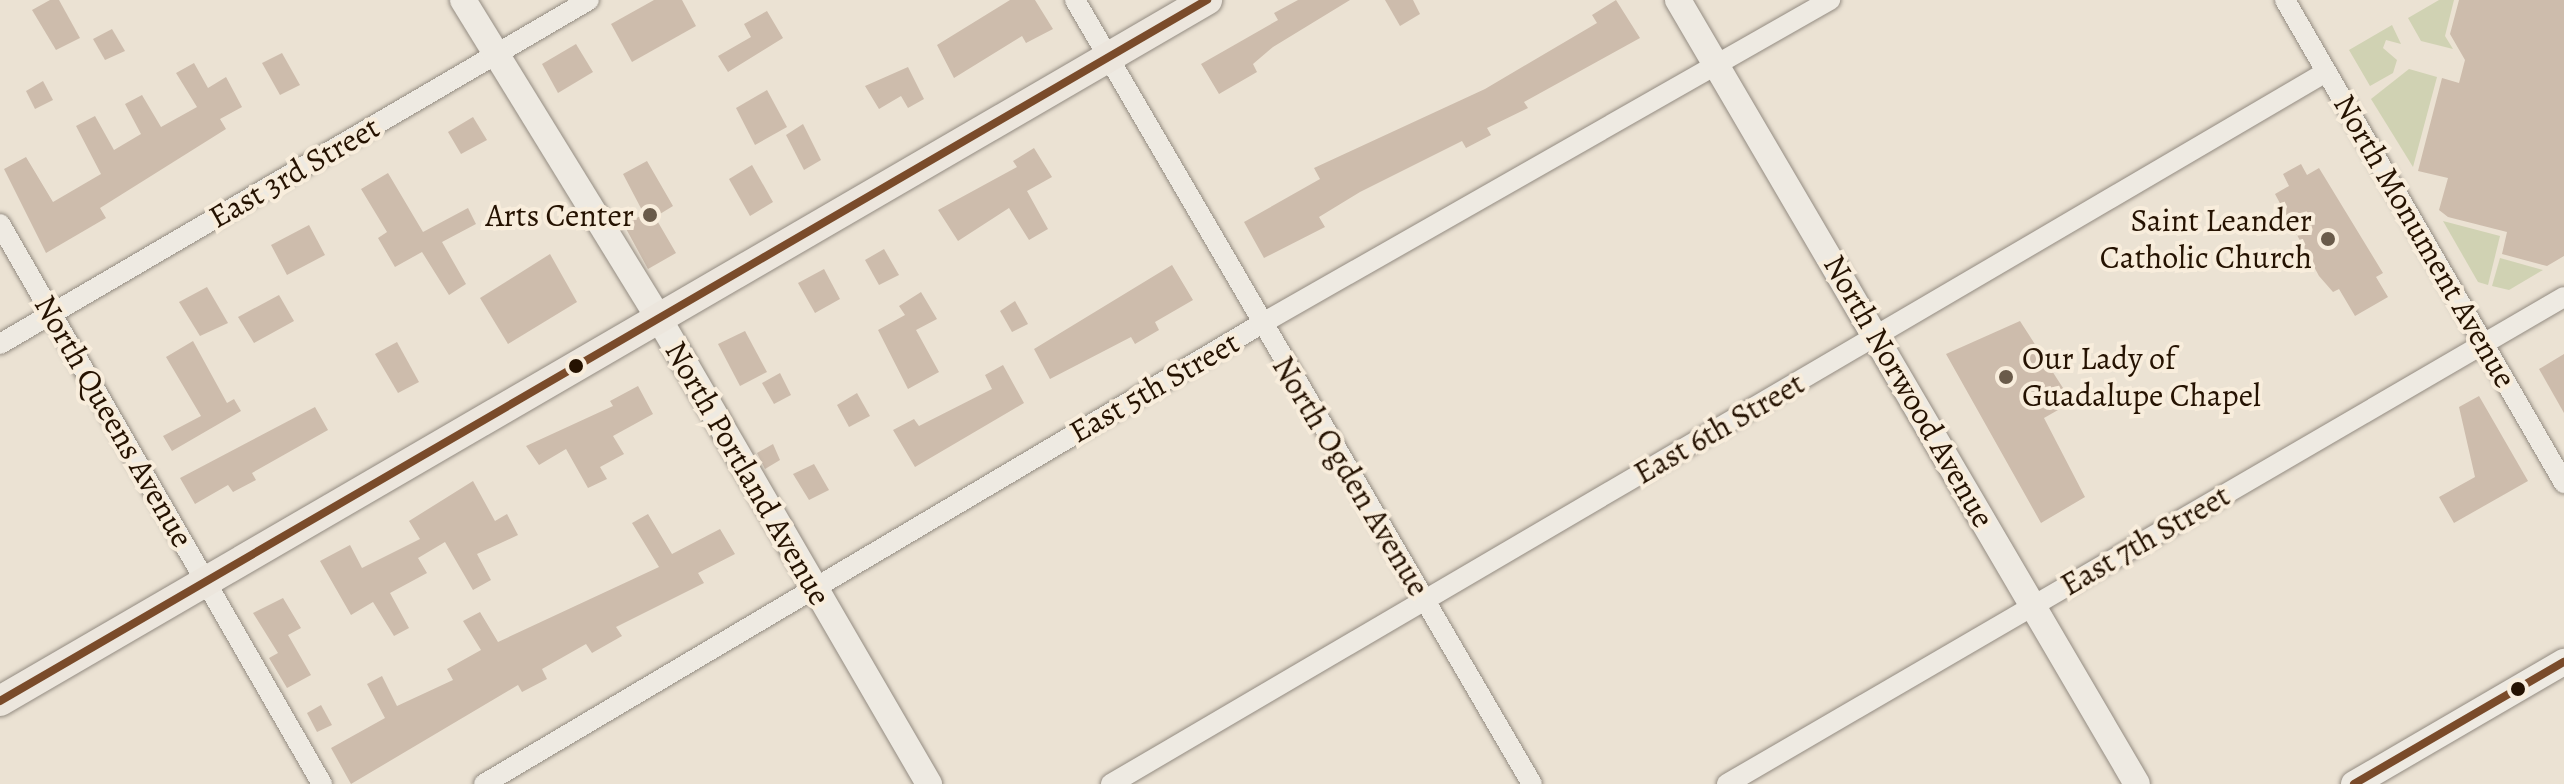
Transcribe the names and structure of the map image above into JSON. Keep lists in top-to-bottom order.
{
  "streets": {
    "street": [
      "East 3rd Street",
      "North Monument Avenue",
      "East 5th Street",
      "North Norwood Avenue",
      "North Queens Avenue",
      "East 6th Street",
      "North Portland Avenue",
      "North Ogden Avenue",
      "East 7th Street"
    ]
  },
  "crossings": [
    ["East 3rd Street", "North Queens Avenue"],
    ["East 3rd Street", "North Portland Avenue"],
    ["North Monument Avenue", "East 6th Street"],
    ["North Monument Avenue", "East 7th Street"],
    ["East 5th Street", "North Norwood Avenue"],
    ["East 5th Street", "North Portland Avenue"],
    ["East 5th Street", "North Ogden Avenue"],
    ["North Norwood Avenue", "East 6th Street"],
    ["North Norwood Avenue", "East 7th Street"],
    ["East 6th Street", "North Ogden Avenue"]
  ],
  "places": ["Arts Center", "Saint Leander Catholic Church", "Our Lady of Guadalupe Chapel"]
}
